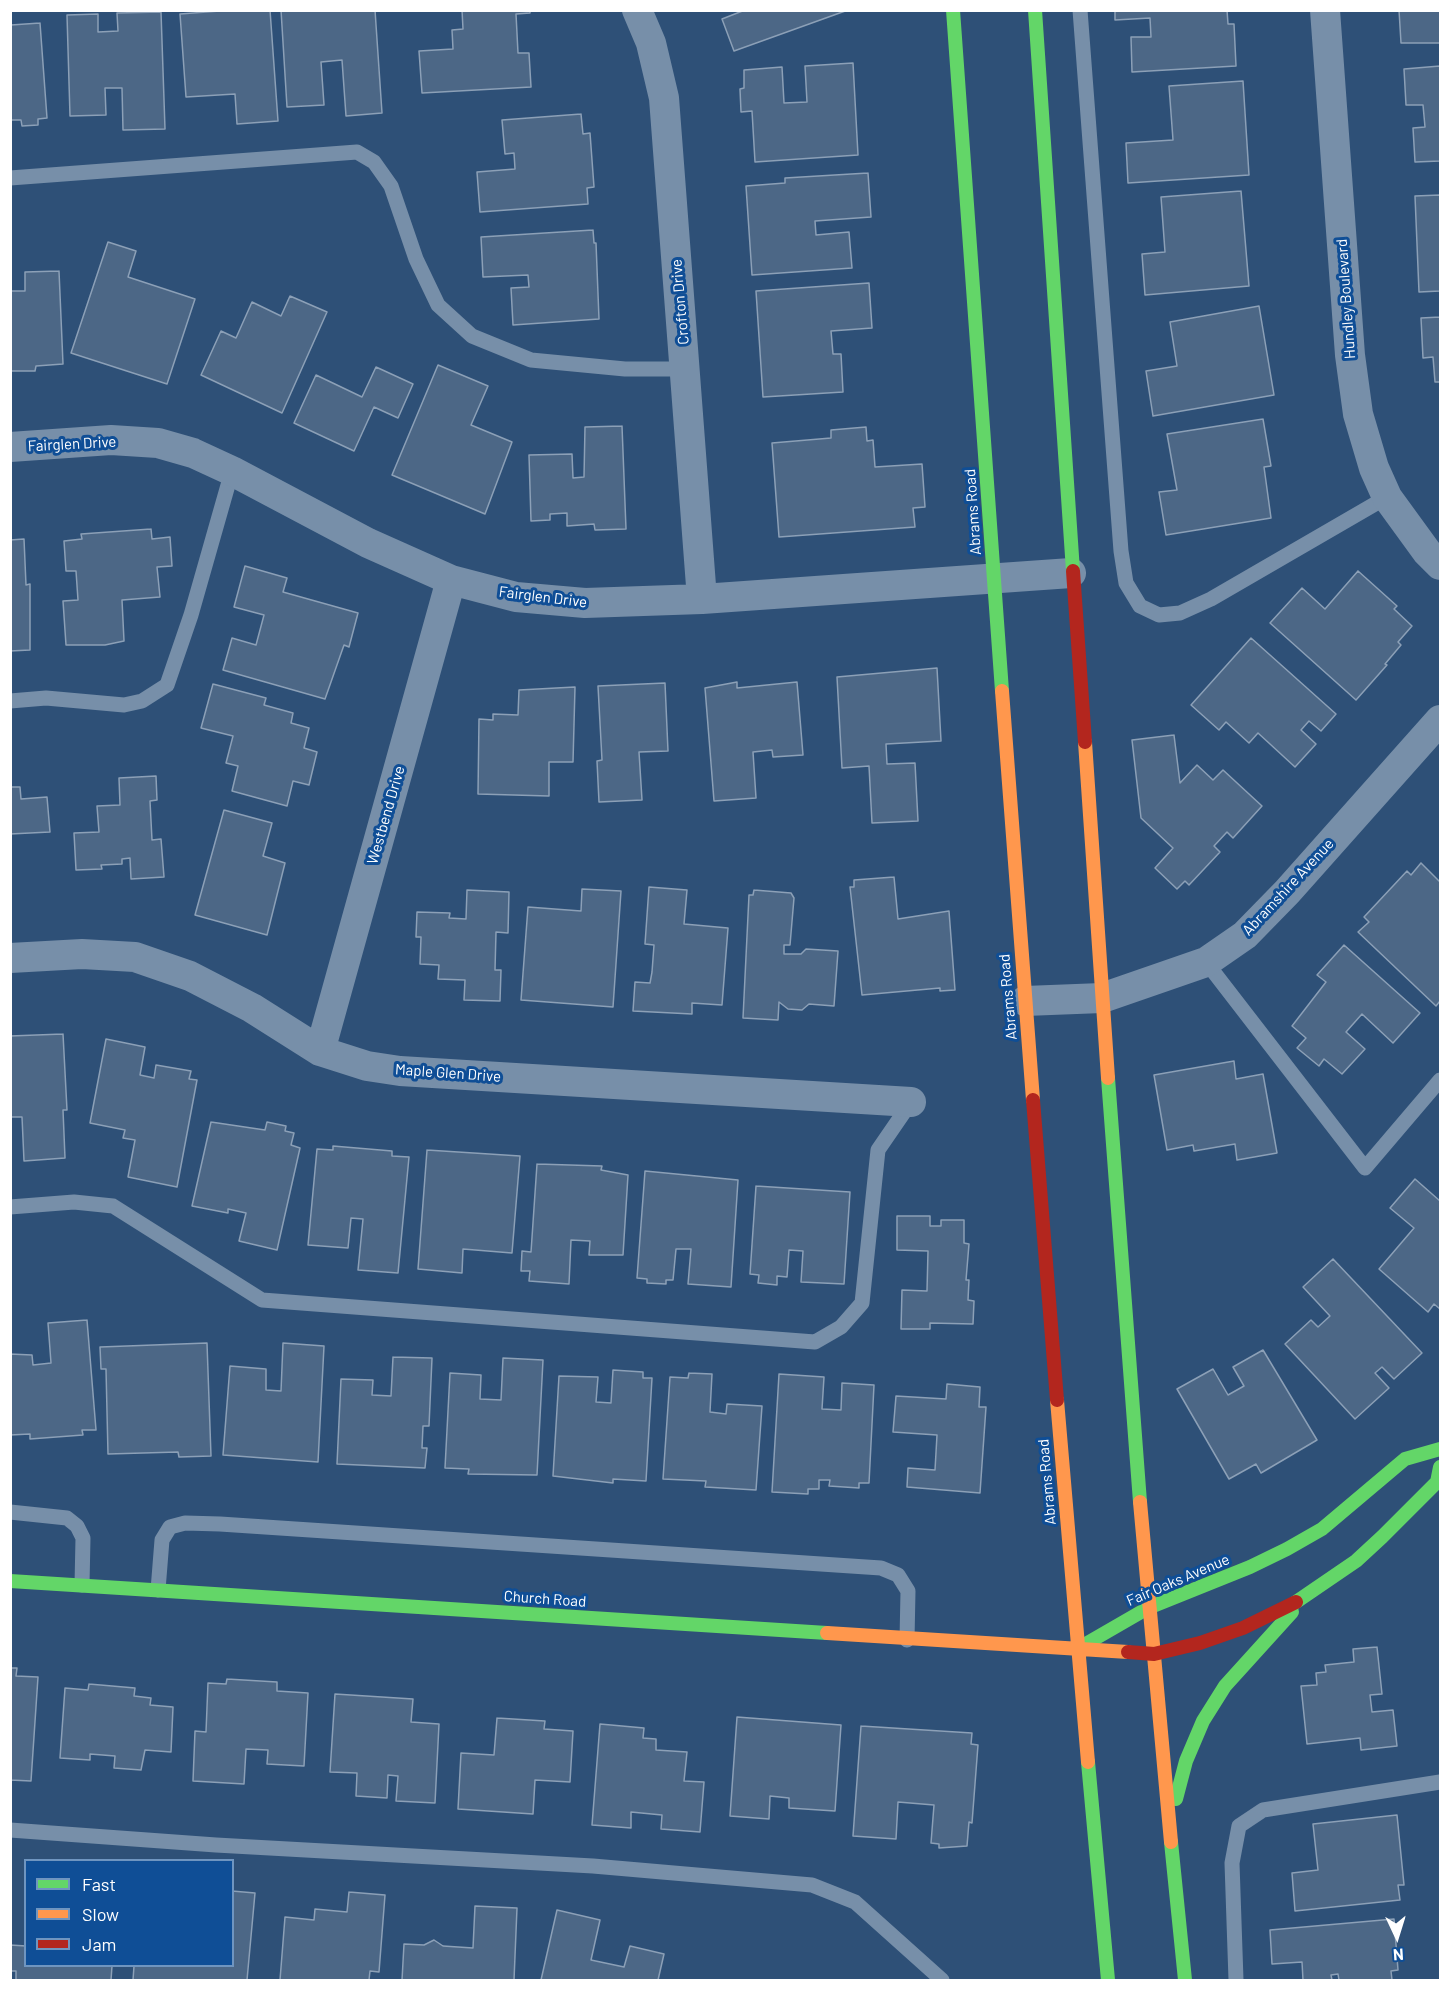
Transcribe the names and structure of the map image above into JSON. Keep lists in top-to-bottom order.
{
  "streets": {
    "main road": ["Abrams Road", "Fair Oaks Avenue", "Church Road"],
    "street": [
      "Hundley Boulevard",
      "Crofton Drive",
      "Fairglen Drive",
      "Westbend Drive",
      "Abramshire Avenue",
      "Maple Glen Drive"
    ]
  },
  "crossings": [
    ["Crofton Drive", "Fairglen Drive"],
    ["Fairglen Drive", "Abrams Road"],
    ["Fairglen Drive", "Westbend Drive"],
    ["Abrams Road", "Abramshire Avenue"],
    ["Abrams Road", "Fair Oaks Avenue"],
    ["Abrams Road", "Church Road"],
    ["Westbend Drive", "Maple Glen Drive"],
    ["Fair Oaks Avenue", "Church Road"]
  ],
  "legend": ["Fast", "Slow", "Jam"],
  "north": "bottom"
}
